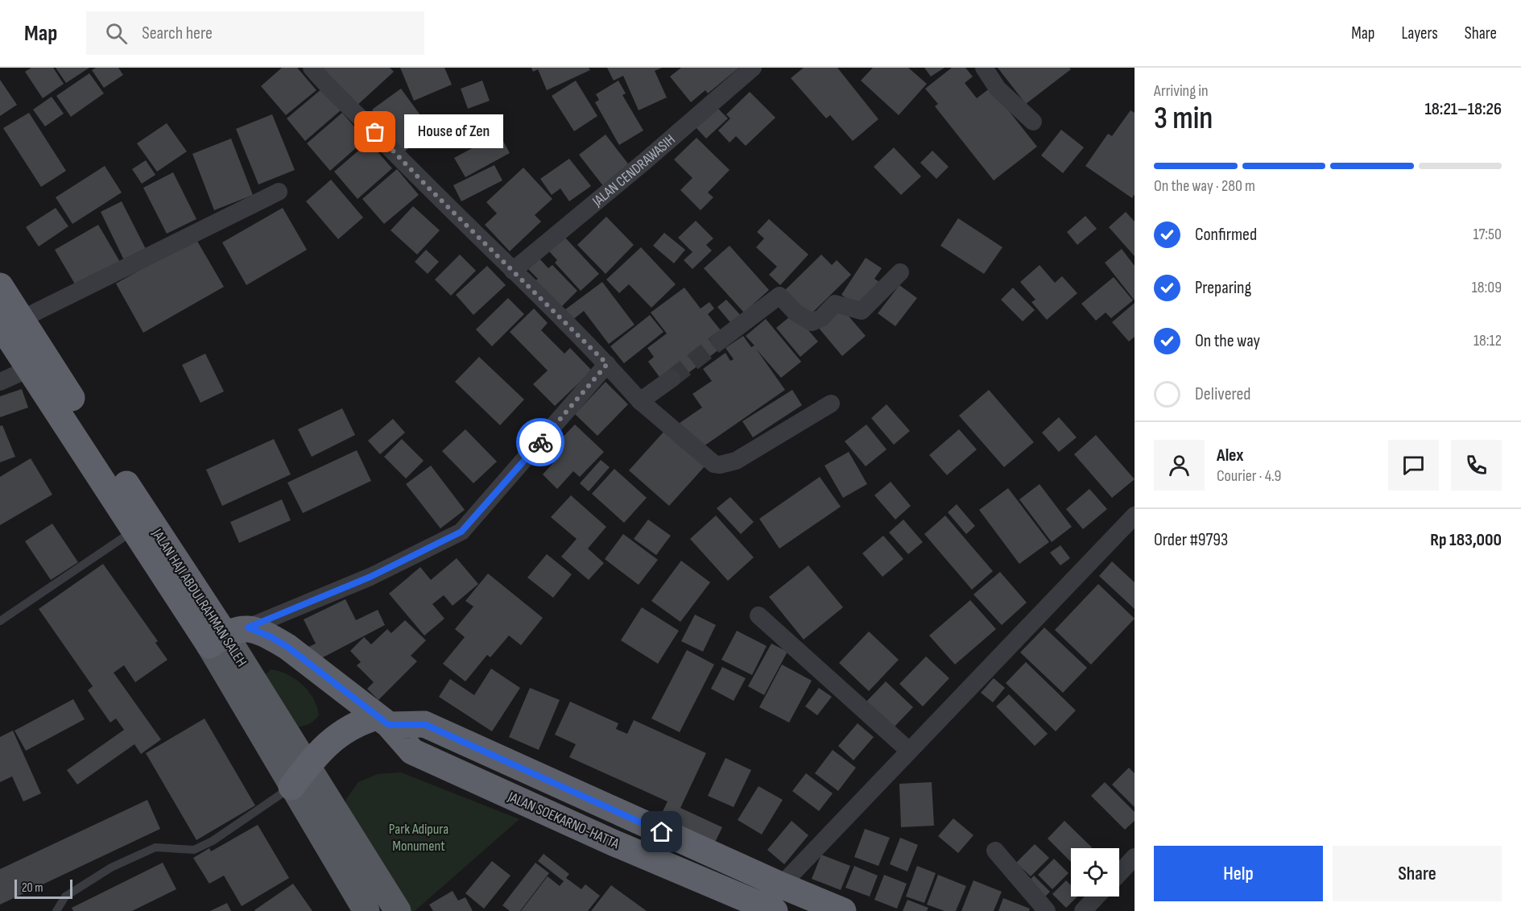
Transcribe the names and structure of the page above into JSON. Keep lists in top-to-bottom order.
{
  "streets": {
    "highway": ["JALAN HAJI ABDULRAHMAN SALEH", "JALAN SOEKARNO-HATTA"],
    "street": ["JALAN CENDRAWASIH"]
  },
  "crossings": [
    ["JALAN HAJI ABDULRAHMAN SALEH", "JALAN SOEKARNO-HATTA"]
  ],
  "parks": ["Park Adipura Monument"],
  "places": ["House of Zen"],
  "scale_bar": "20 m",
  "page": {
    "header": "Map",
    "search": "Search here",
    "nav": ["Map", "Layers", "Share"],
    "heading": ["3 min", "Arriving in", "18:21–18:26"],
    "panel": [
      "Alex",
      "Courier · 4.9",
      "Order #9793",
      "Rp 183,000"
    ],
    "bubble": "House of Zen",
    "bar": "On the way · 280 m",
    "list": [
      ["Confirmed", "17:50"],
      ["Preparing", "18:09"],
      ["On the way", "18:12"],
      "Delivered"
    ],
    "buttons": ["Help", "Share"],
    "scale": "20 m"
  }
}
